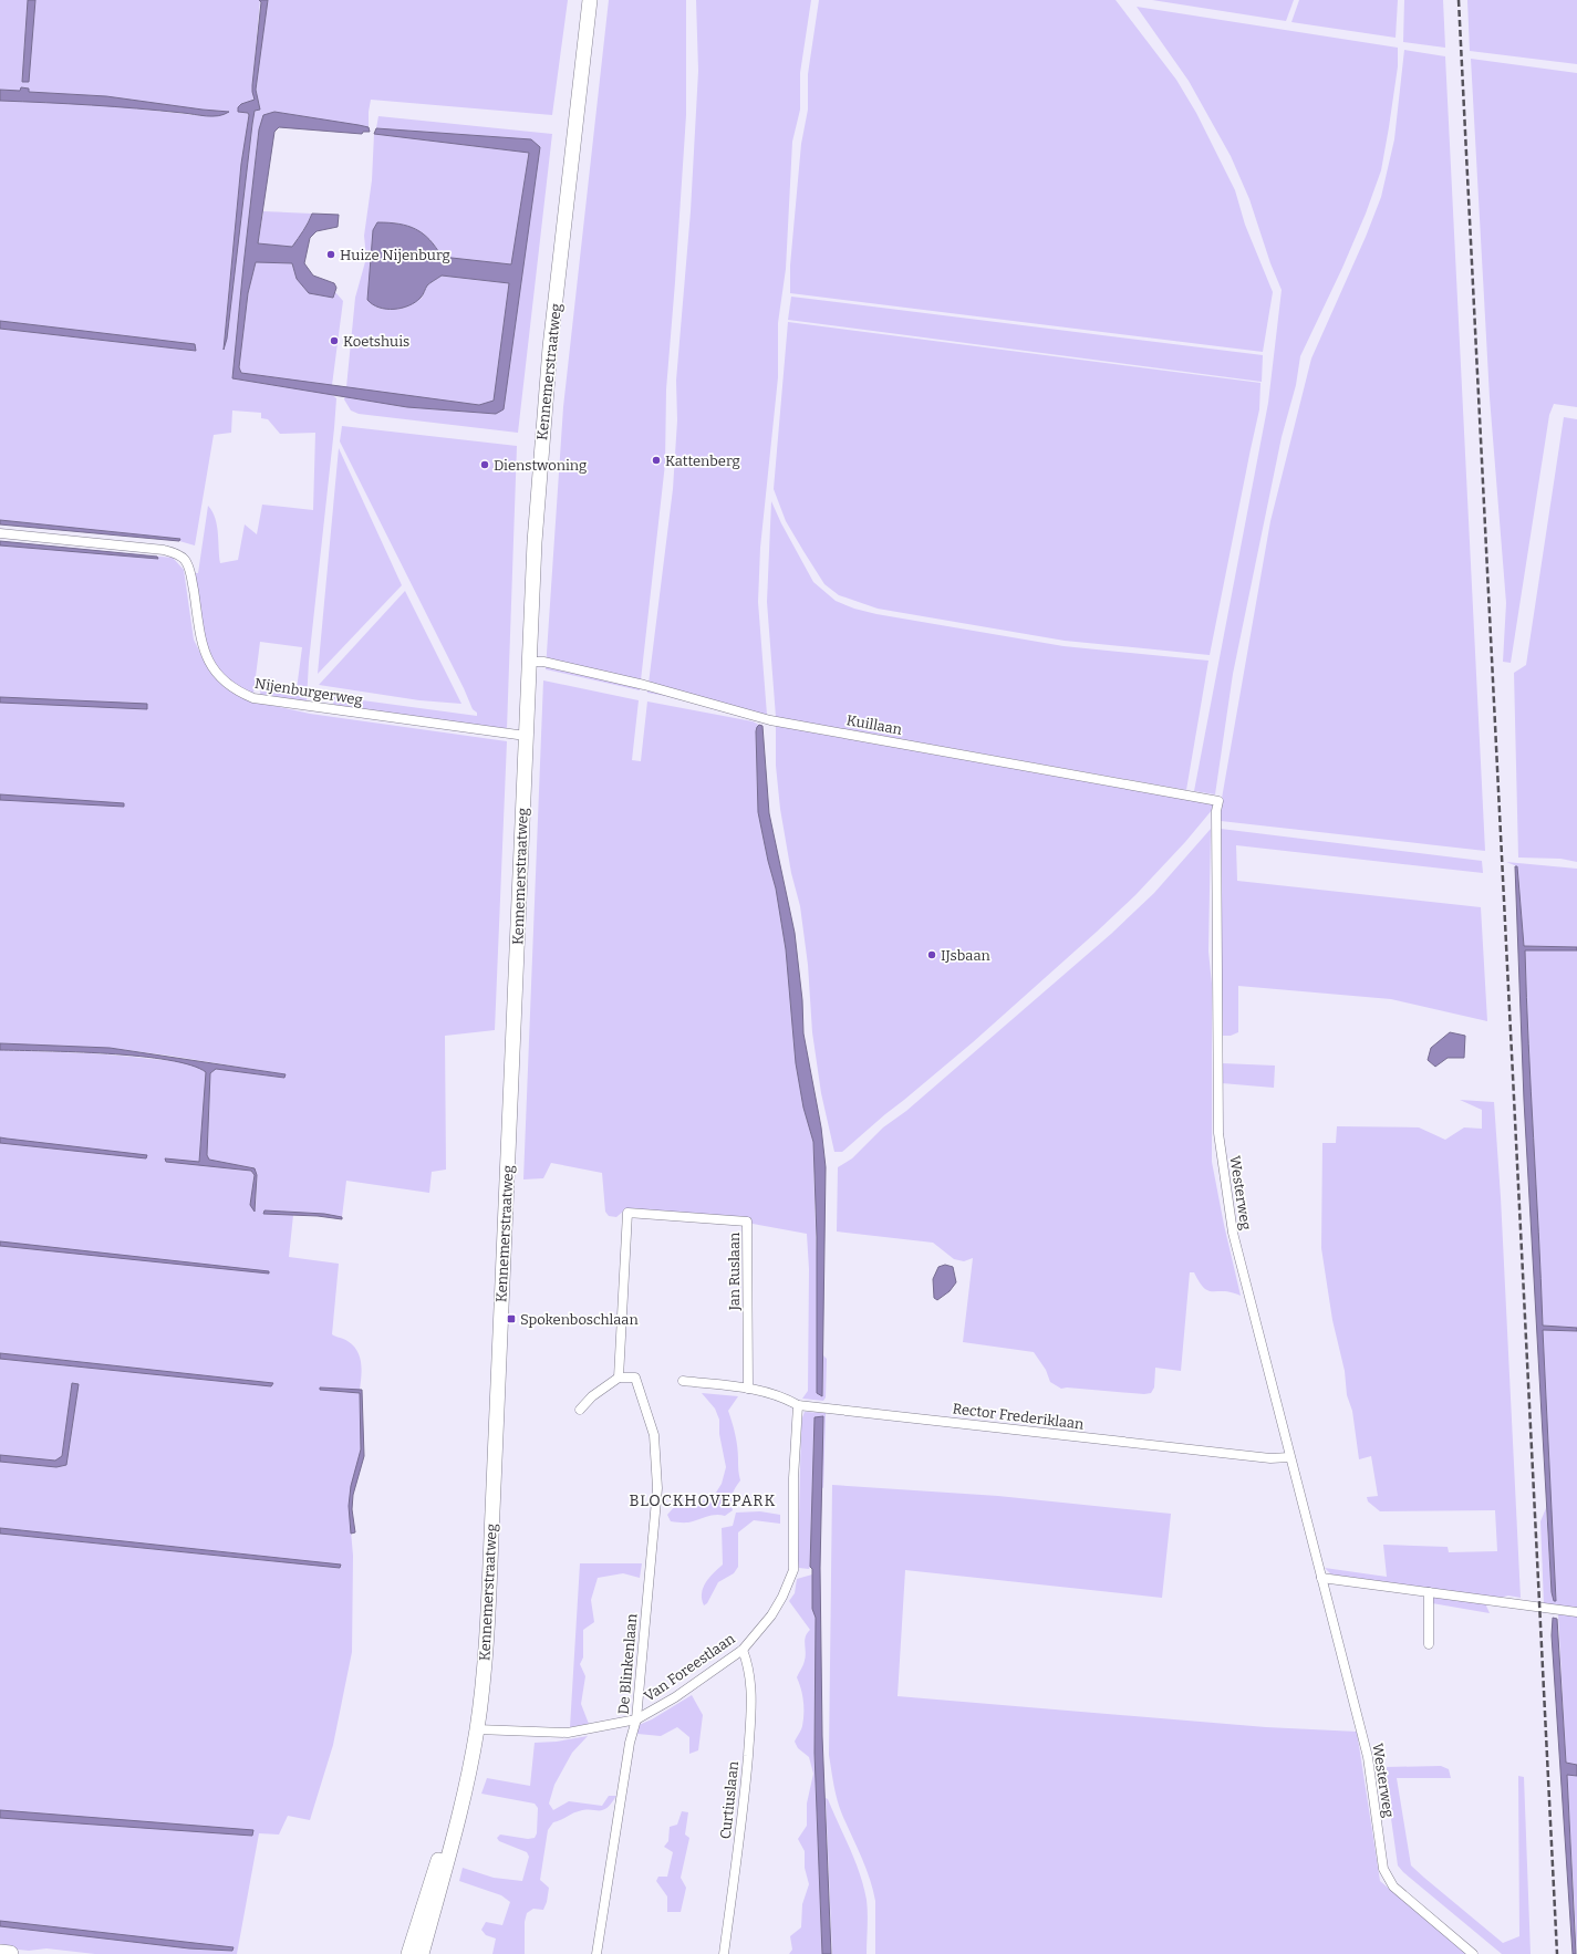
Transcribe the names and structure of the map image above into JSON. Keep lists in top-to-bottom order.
{
  "streets": {
    "main road": ["Kennemerstraatweg"],
    "street": [
      "Nijenburgerweg",
      "Kuillaan",
      "Westerweg",
      "Jan Ruslaan",
      "Rector Frederiklaan",
      "De Blinkenlaan",
      "Van Foreestlaan",
      "Curtiuslaan"
    ]
  },
  "crossings": [
    ["Kennemerstraatweg", "Nijenburgerweg"],
    ["Kennemerstraatweg", "Kuillaan"],
    ["Kennemerstraatweg", "Van Foreestlaan"],
    ["Kuillaan", "Westerweg"],
    ["Westerweg", "Rector Frederiklaan"],
    ["Jan Ruslaan", "Rector Frederiklaan"],
    ["Jan Ruslaan", "De Blinkenlaan"],
    ["Rector Frederiklaan", "Van Foreestlaan"],
    ["De Blinkenlaan", "Van Foreestlaan"],
    ["Van Foreestlaan", "Curtiuslaan"]
  ],
  "districts": ["BLOCKHOVEPARK"],
  "places": {
    "other": [
      "Huize Nijenburg",
      "Koetshuis",
      "Kattenberg",
      "Dienstwoning",
      "IJsbaan"
    ],
    "transit": ["Spokenboschlaan"]
  }
}
